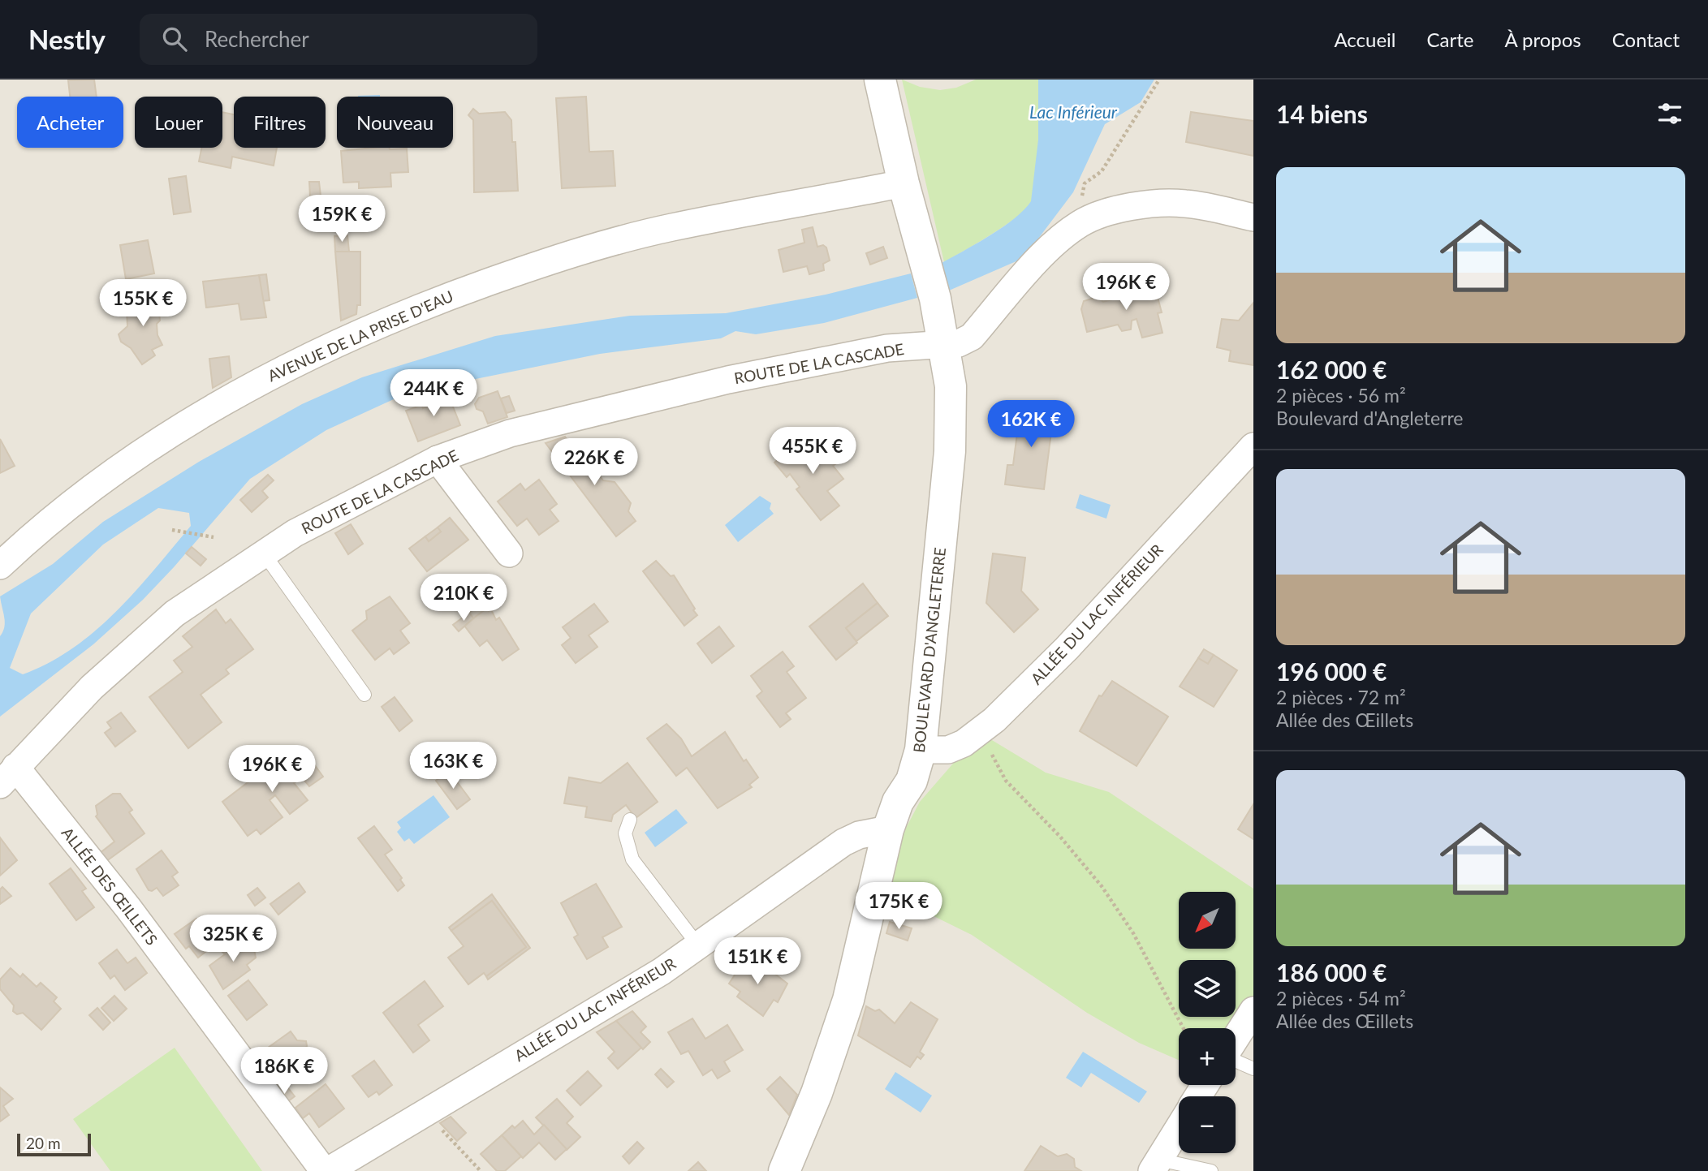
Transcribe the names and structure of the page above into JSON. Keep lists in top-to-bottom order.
{
  "streets": {
    "street": [
      "AVENUE DE LA PRISE D'EAU",
      "ROUTE DE LA CASCADE",
      "ALLÉE DU LAC INFÉRIEUR",
      "BOULEVARD D'ANGLETERRE",
      "ALLÉE DES ŒILLETS"
    ]
  },
  "crossings": [
    ["AVENUE DE LA PRISE D'EAU", "BOULEVARD D'ANGLETERRE"],
    ["ROUTE DE LA CASCADE", "BOULEVARD D'ANGLETERRE"],
    ["ROUTE DE LA CASCADE", "ALLÉE DES ŒILLETS"],
    ["ALLÉE DU LAC INFÉRIEUR", "BOULEVARD D'ANGLETERRE"],
    ["ALLÉE DU LAC INFÉRIEUR", "ALLÉE DES ŒILLETS"]
  ],
  "water": ["Lac Inférieur"],
  "scale_bar": "20 m",
  "north": "bottom left",
  "page": {
    "header": "Nestly",
    "search": "Rechercher",
    "nav": [
      "Accueil",
      "Carte",
      "À propos",
      "Contact"
    ],
    "heading": "14 biens",
    "chip": [
      "Acheter",
      "Louer",
      "Filtres",
      "Nouveau"
    ],
    "list": [
      {
        "name": "162 000 €",
        "note": "2 pièces · 56 m² · Boulevard d'Angleterre"
      },
      {
        "name": "196 000 €",
        "note": "2 pièces · 72 m² · Allée des Œillets"
      },
      {
        "name": "186 000 €",
        "note": "2 pièces · 54 m² · Allée des Œillets"
      }
    ],
    "price": [
      "159K €",
      "196K €",
      "155K €",
      "244K €",
      "162K €",
      "455K €",
      "226K €",
      "210K €",
      "163K €",
      "196K €",
      "175K €",
      "325K €",
      "151K €",
      "186K €"
    ],
    "map_buttons": ["+", "−"],
    "scale": "20 m"
  }
}
